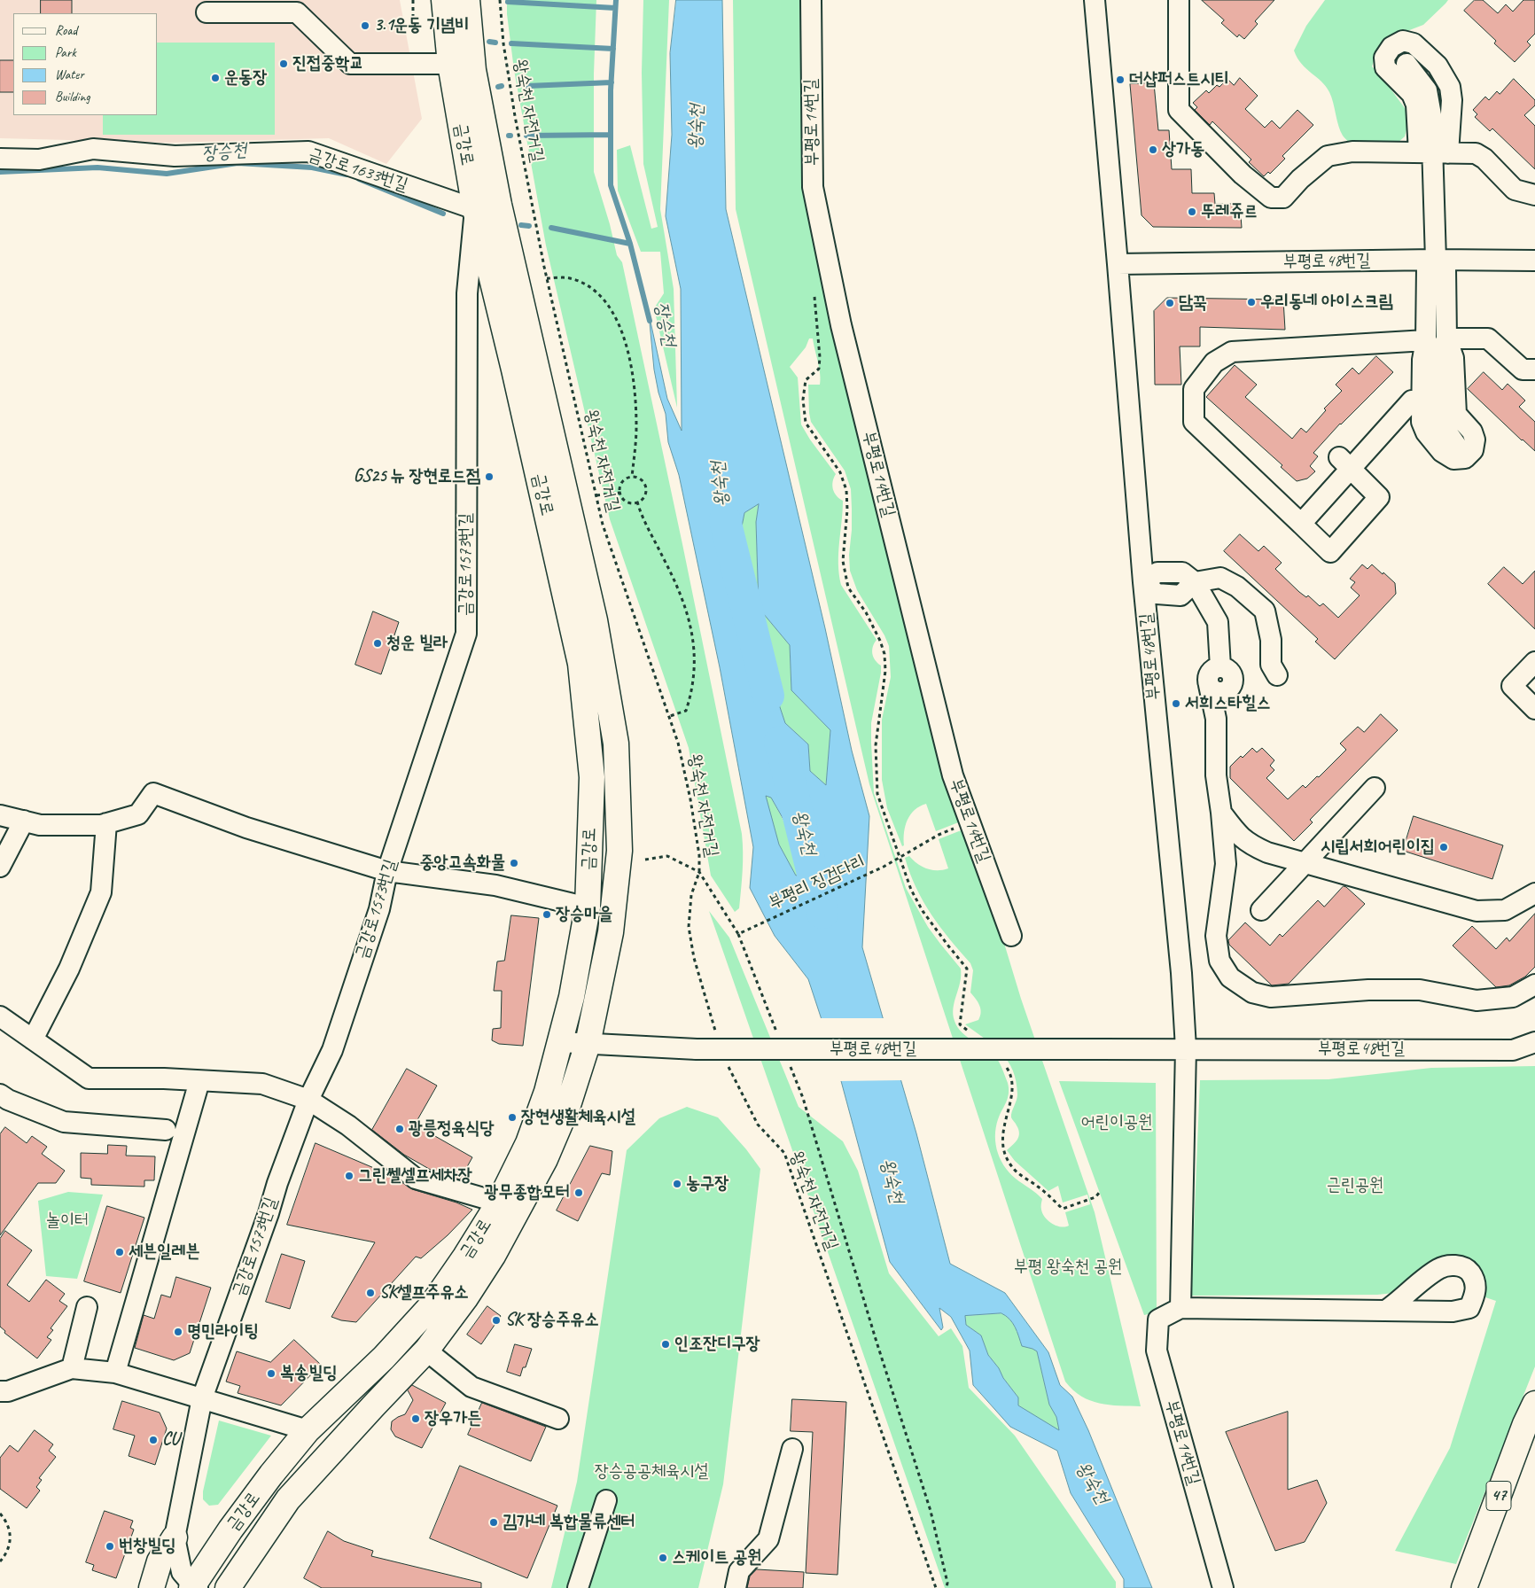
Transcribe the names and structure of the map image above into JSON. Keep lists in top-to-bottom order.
{
  "streets": {
    "main road": ["금강로", "47"],
    "street": [
      "부평로14번길",
      "금강로1633번길",
      "부평로48번길",
      "금강로1573번길"
    ],
    "path": ["왕숙천 자전거길", "부평리 징검다리"]
  },
  "crossings": [
    ["금강로", "금강로1633번길"],
    ["금강로", "부평로48번길"],
    ["금강로", "금강로1573번길"],
    ["금강로1633번길", "금강로1573번길"]
  ],
  "water": ["왕숙천", "장승천"],
  "parks": [
    "어린이공원",
    "근린공원",
    "놀이터",
    "부평 왕숙천 공원",
    "장승공공체육시설"
  ],
  "places": [
    "3.1운동 기념비",
    "진접중학교",
    "운동장",
    "더샵퍼스트시티",
    "상가동",
    "뚜레쥬르",
    "우리동네 아이스크림",
    "담꾹",
    "GS25 뉴 장현로드점",
    "청운 빌라",
    "서희스타힐스",
    "시립서희어린이집",
    "중앙고속화물",
    "장승마을",
    "장현생활체육시설",
    "광릉정육식당",
    "그린쎌셀프세차장",
    "농구장",
    "광무종합모터",
    "세븐일레븐",
    "SK셀프주유소",
    "SK 장승주유소",
    "명민라이팅",
    "인조잔디구장",
    "복송빌딩",
    "장우가든",
    "CU",
    "김가네 복합물류센터",
    "번창빌딩",
    "스케이트 공원"
  ],
  "legend": [
    "Road",
    "Park",
    "Water",
    "Building"
  ]
}
